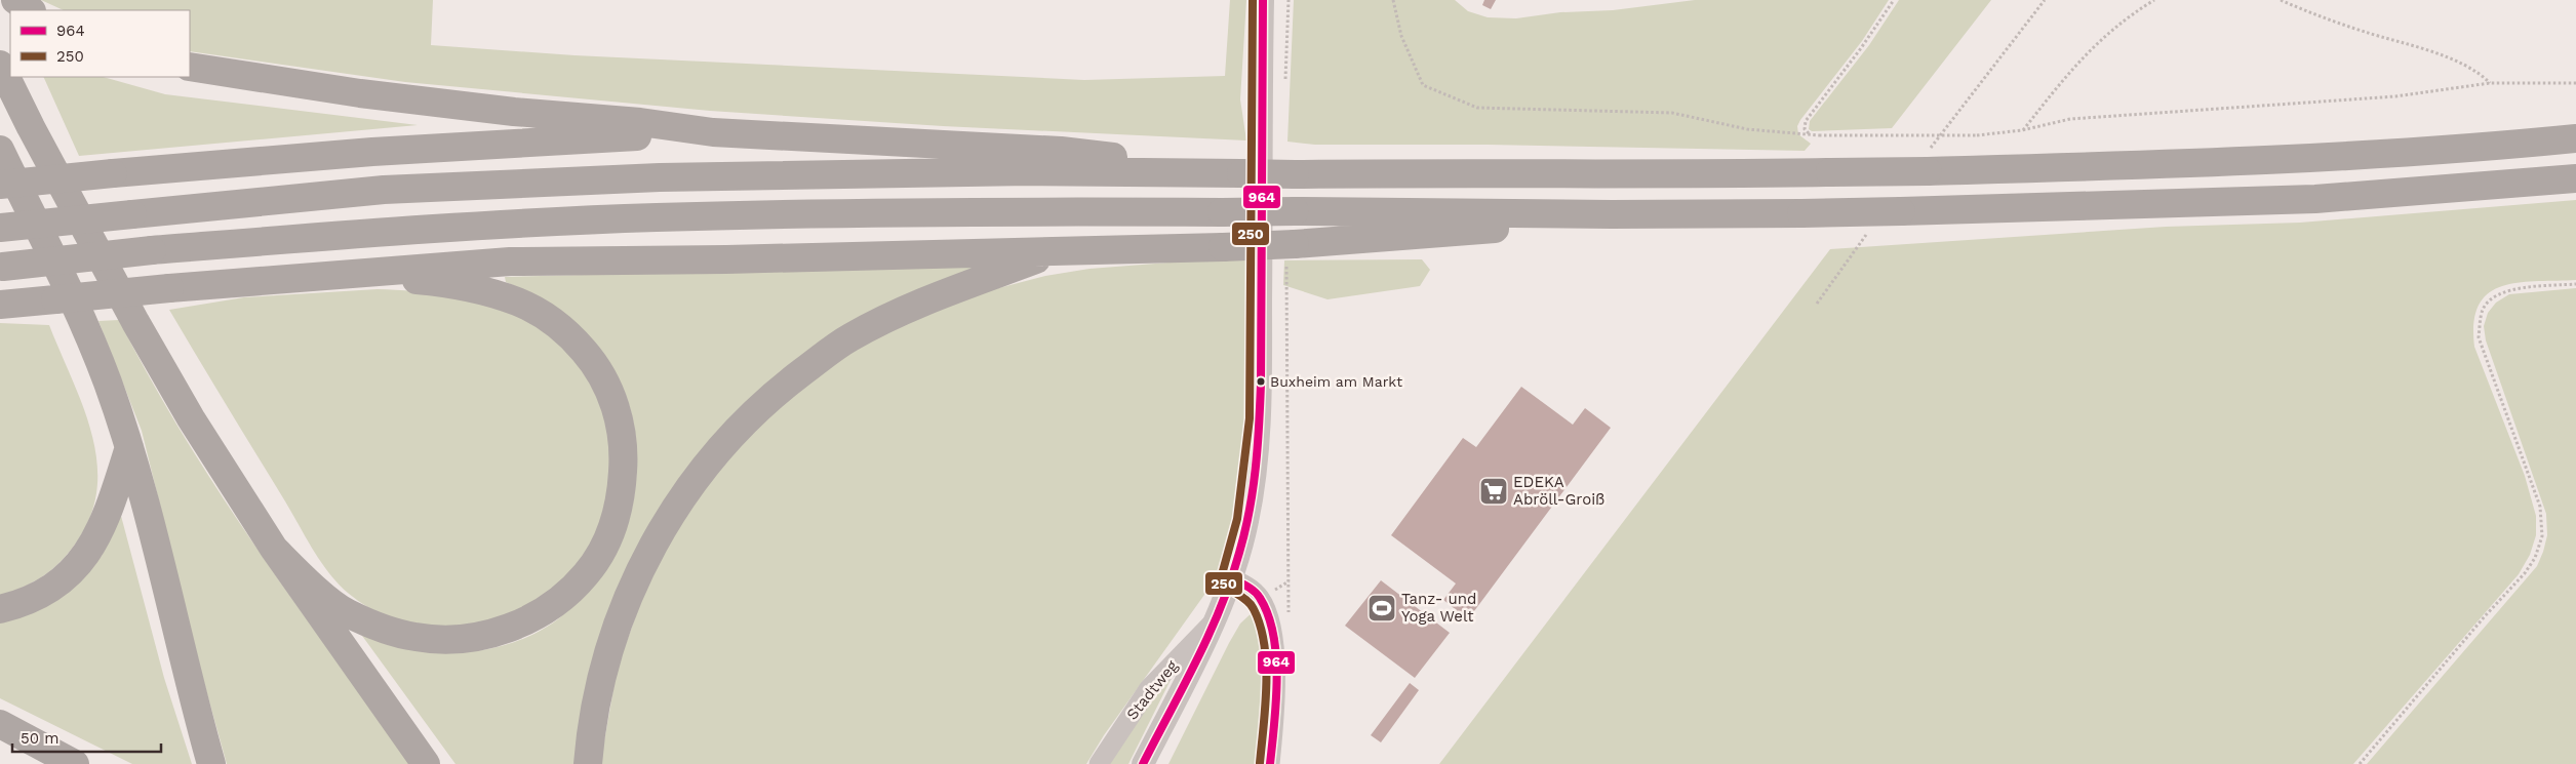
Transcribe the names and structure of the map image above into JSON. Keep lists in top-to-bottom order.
{
  "streets": {
    "street": ["Stadtweg"]
  },
  "places": {
    "other": ["Buxheim am Markt"],
    "supermarket": ["EDEKA Abröll-Groiß"],
    "sports": ["Tanz- und Yoga Welt"]
  },
  "lines": ["transit line 964", "transit line 250"],
  "legend": ["964", "250"],
  "scale_bar": "50 m"
}
